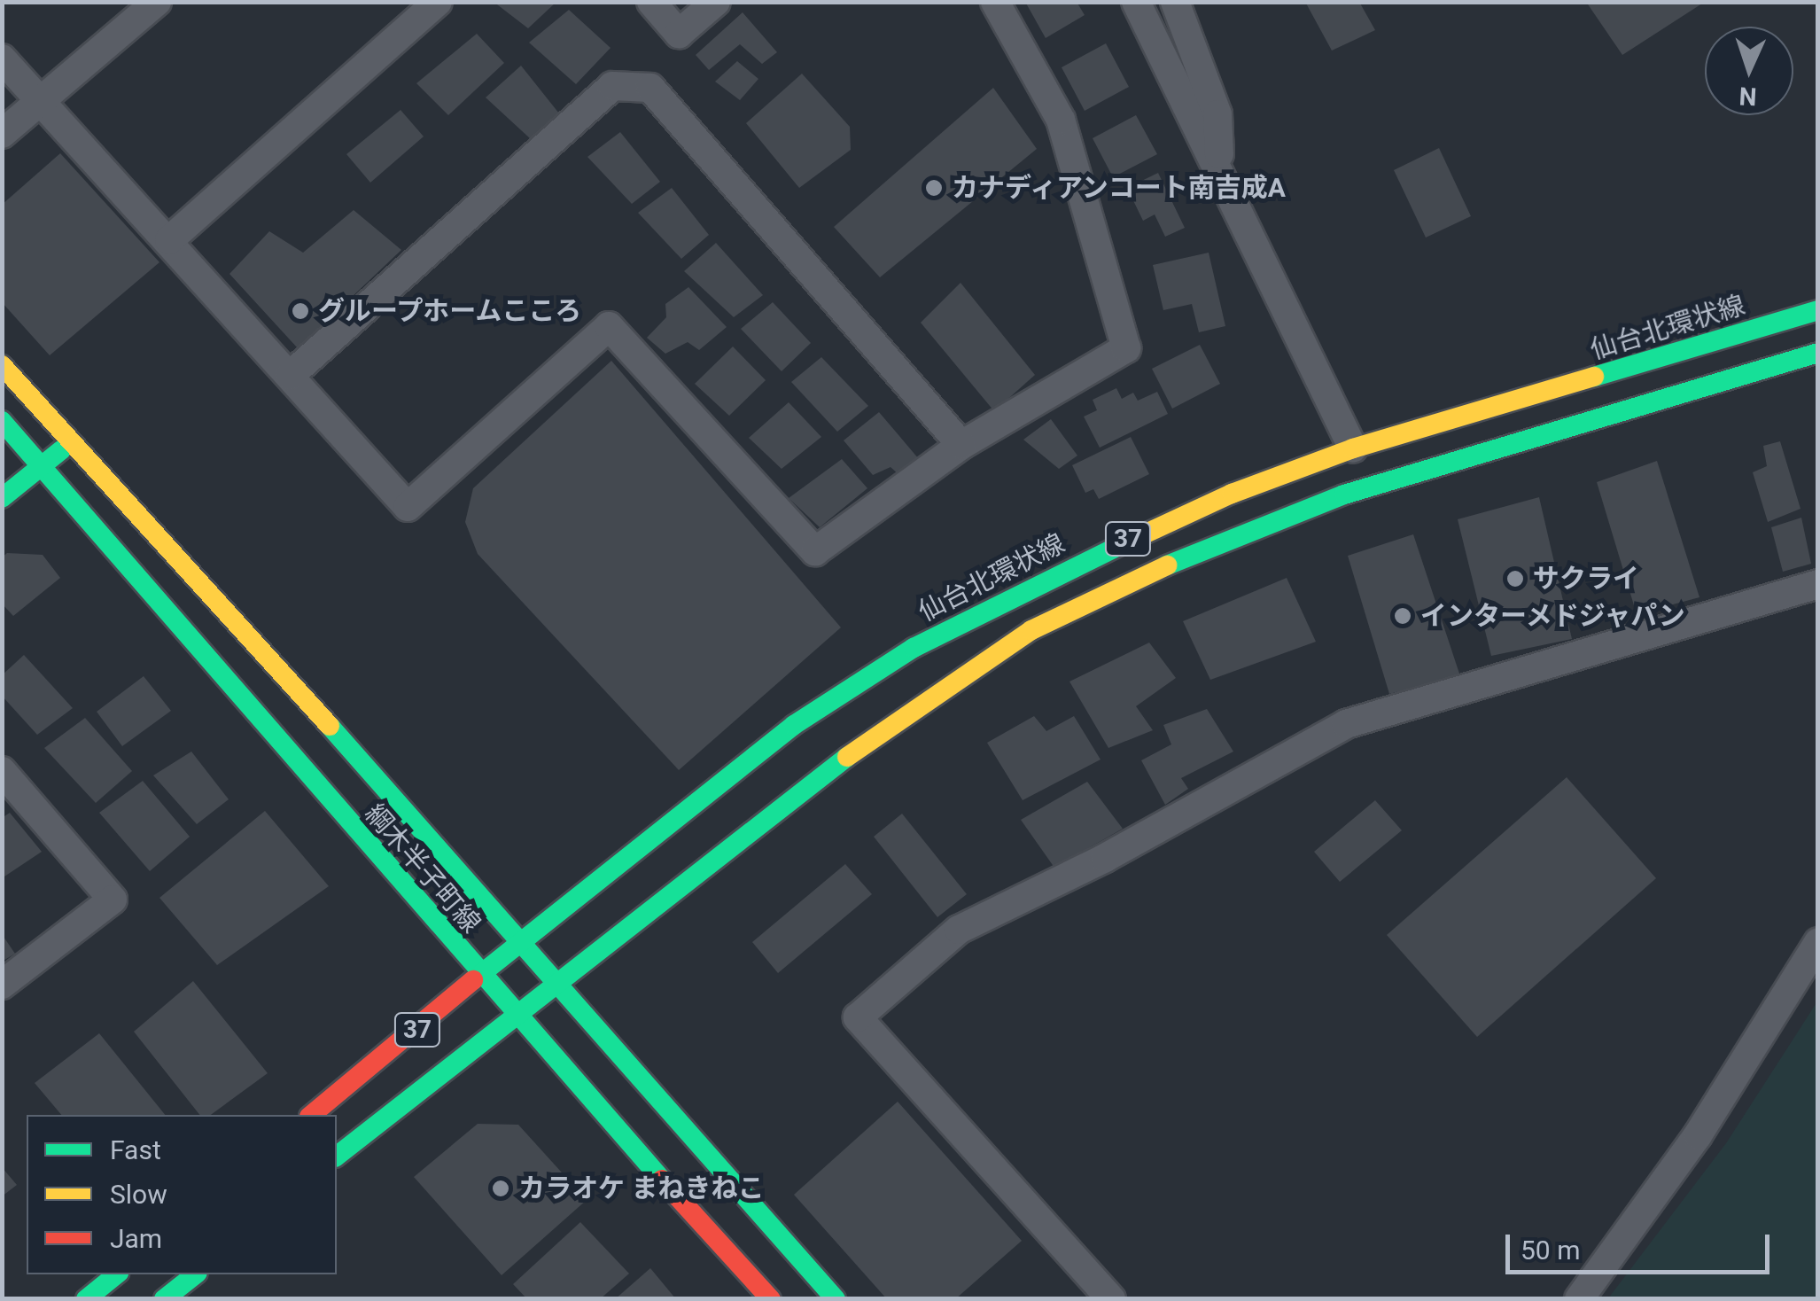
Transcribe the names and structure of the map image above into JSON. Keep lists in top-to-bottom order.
{
  "streets": {
    "main road": ["仙台北環状線", "37", "綱木半子町線"]
  },
  "crossings": [
    ["仙台北環状線", "綱木半子町線"],
    ["37", "綱木半子町線"]
  ],
  "places": [
    "カナディアンコート南吉成A",
    "グループホームこころ",
    "サクライ",
    "インターメドジャパン",
    "カラオケ まねきねこ"
  ],
  "legend": ["Fast", "Slow", "Jam"],
  "scale_bar": "50 m",
  "north": "bottom"
}
